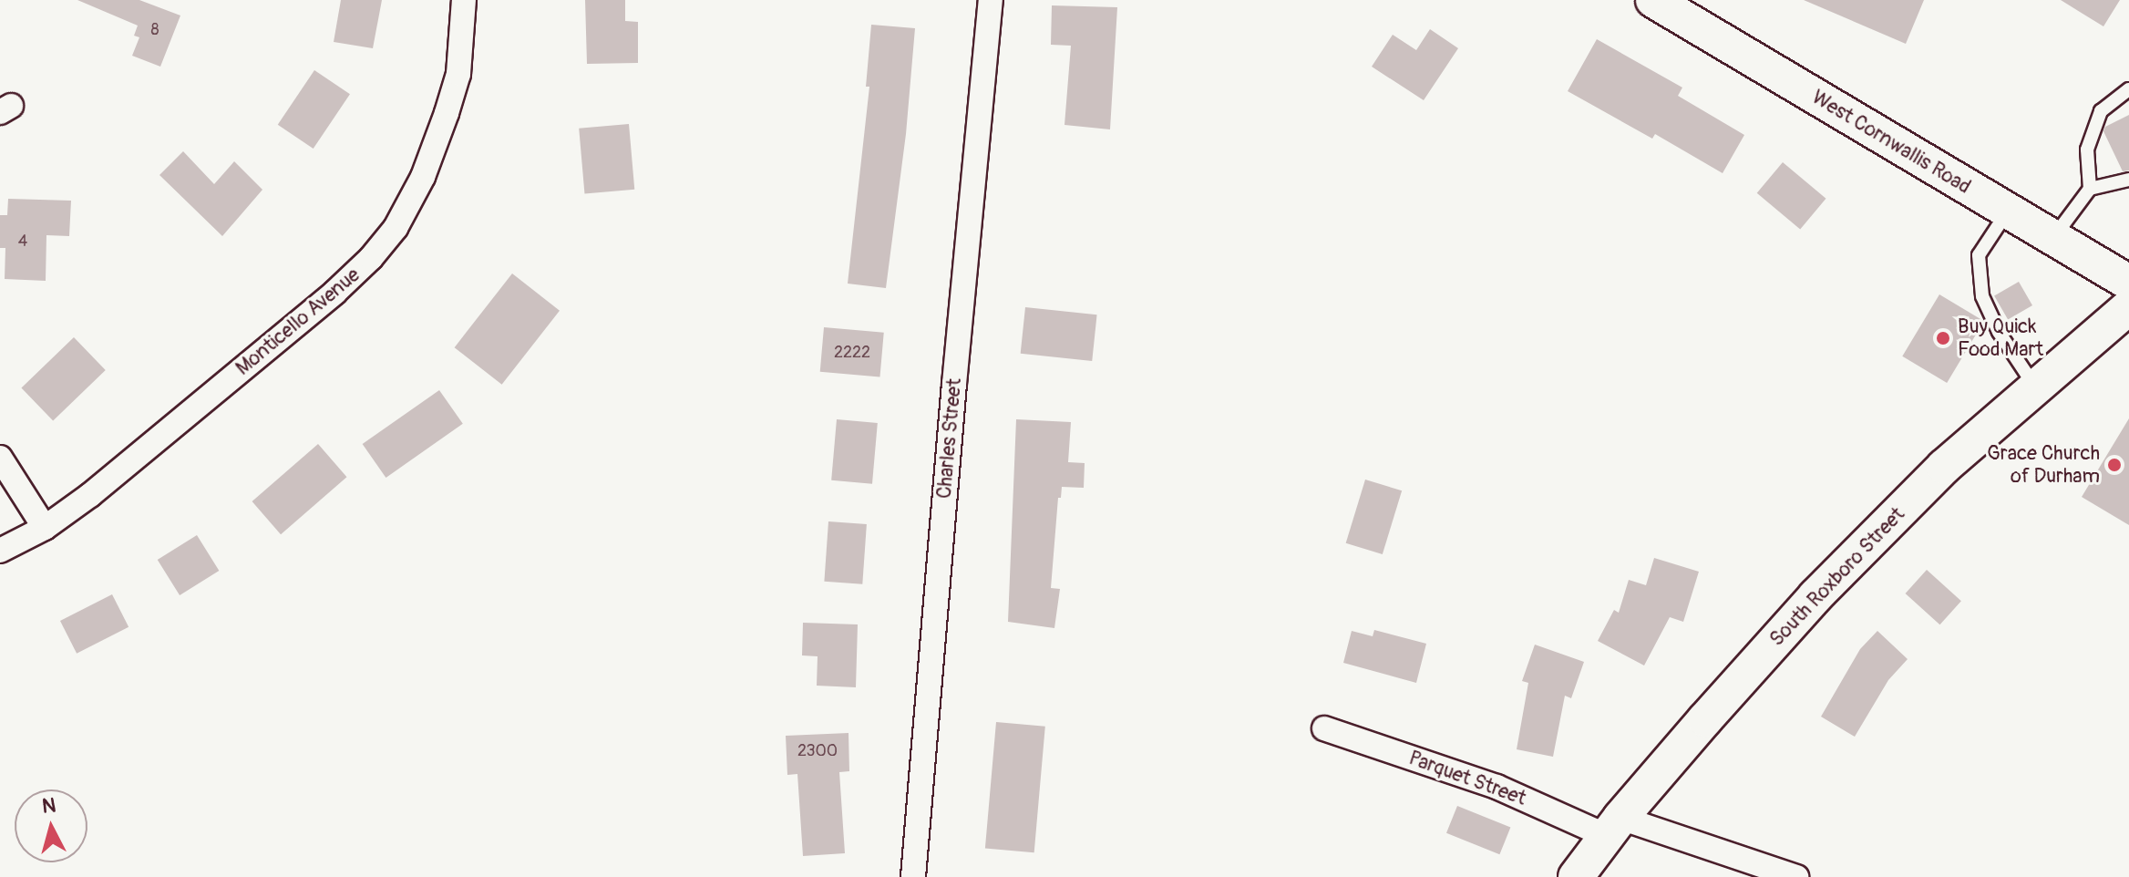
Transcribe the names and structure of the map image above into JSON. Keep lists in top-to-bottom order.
{
  "streets": {
    "street": [
      "West Cornwallis Road",
      "Monticello Avenue",
      "Charles Street",
      "South Roxboro Street",
      "Parquet Street"
    ]
  },
  "crossings": [
    ["South Roxboro Street", "Parquet Street"]
  ],
  "places": ["Buy Quick Food Mart", "Grace Church of Durham"],
  "house_numbers": [
    "8",
    "4",
    "2222",
    "2300"
  ],
  "north": "top"
}
